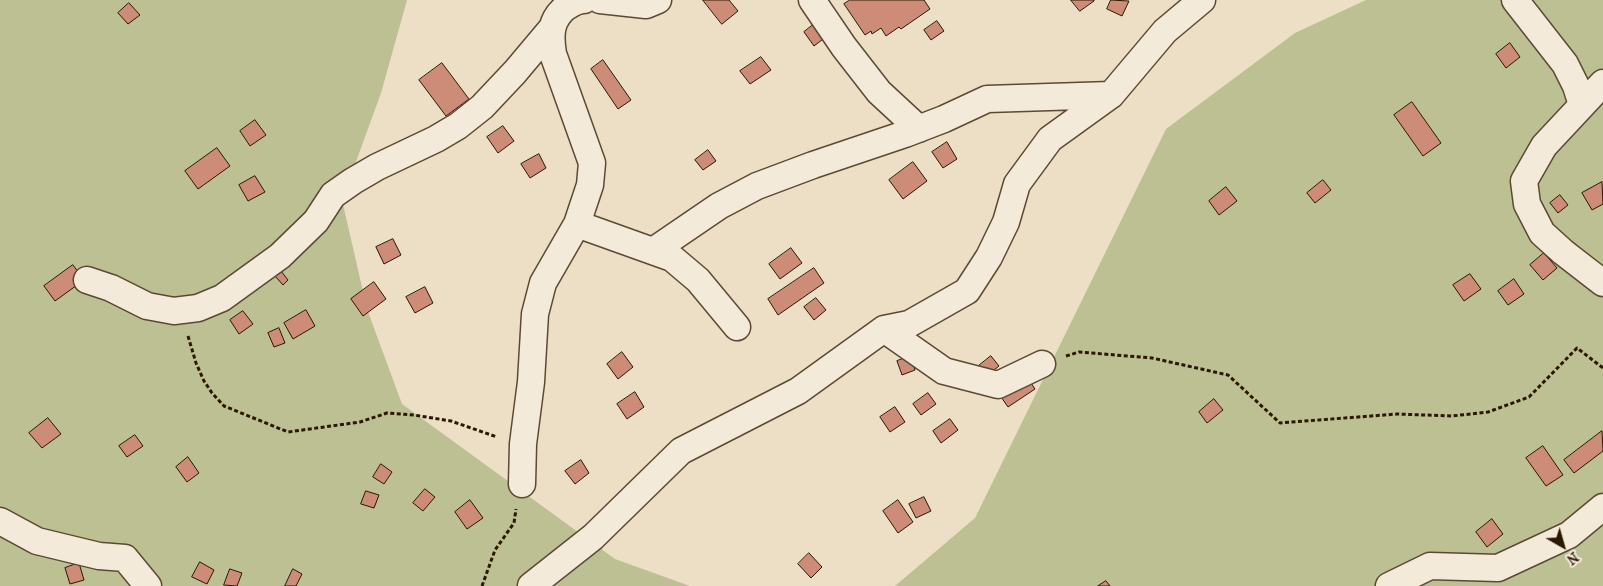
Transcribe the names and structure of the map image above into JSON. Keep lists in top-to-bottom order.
{
  "north": "bottom right"
}
